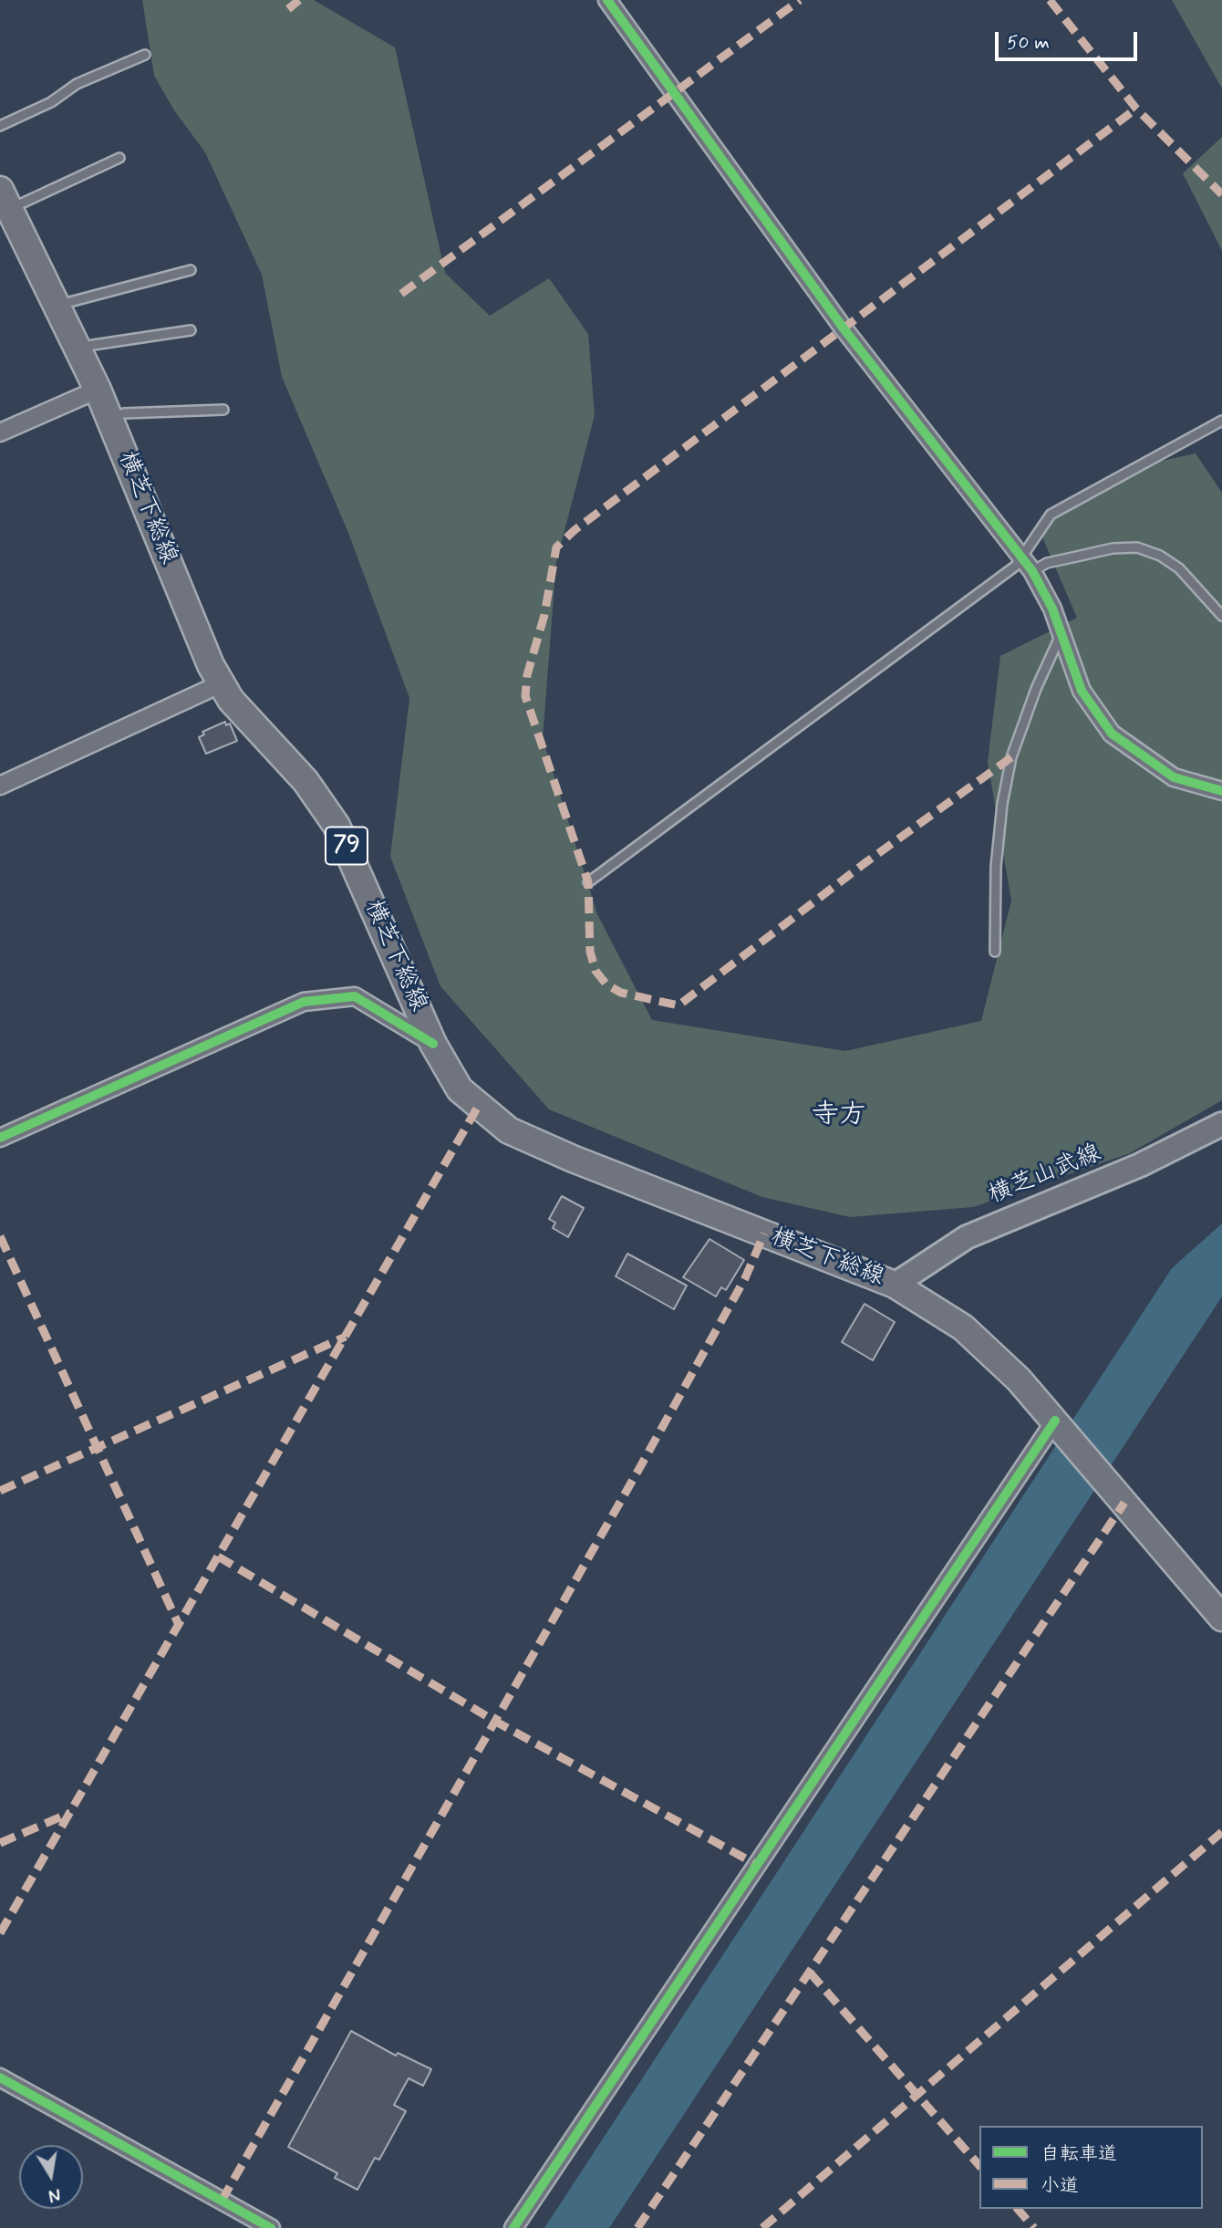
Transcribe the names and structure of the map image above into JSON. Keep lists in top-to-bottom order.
{
  "streets": {
    "main road": ["横芝下総線", "79", "横芝山武線"]
  },
  "crossings": [
    ["横芝下総線", "横芝山武線"]
  ],
  "districts": ["寺方"],
  "legend": ["自転車道", "小道"],
  "scale_bar": "50 m",
  "north": "bottom"
}
